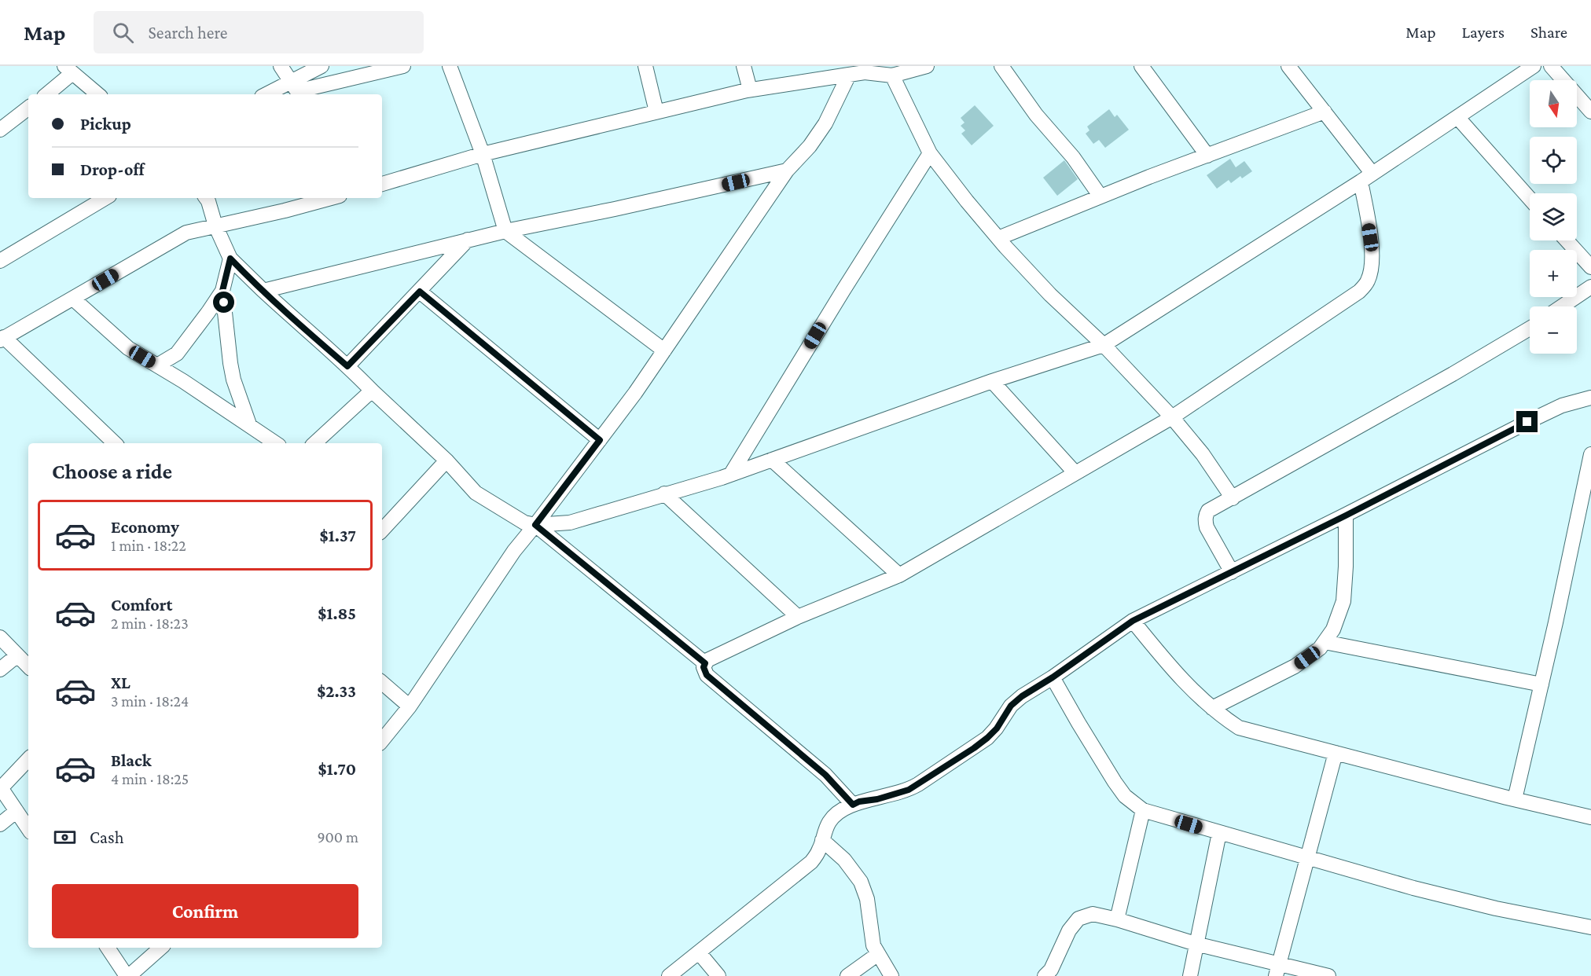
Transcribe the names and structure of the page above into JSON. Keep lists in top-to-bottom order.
{
  "north": "bottom",
  "page": {
    "header": "Map",
    "search": "Search here",
    "nav": ["Map", "Layers", "Share"],
    "map_buttons": ["+", "−"],
    "banner": ["Pickup", "Drop-off"],
    "heading": "Choose a ride",
    "list": [
      {
        "name": "Economy",
        "note": "1 min · 18:22",
        "value": "$1.37"
      },
      {
        "name": "Comfort",
        "note": "2 min · 18:23",
        "value": "$1.85"
      },
      {
        "name": "XL",
        "note": "3 min · 18:24",
        "value": "$2.33"
      },
      {
        "name": "Black",
        "note": "4 min · 18:25",
        "value": "$1.70"
      }
    ],
    "pay": ["Cash", "900 m"],
    "buttons": "Confirm"
  }
}
